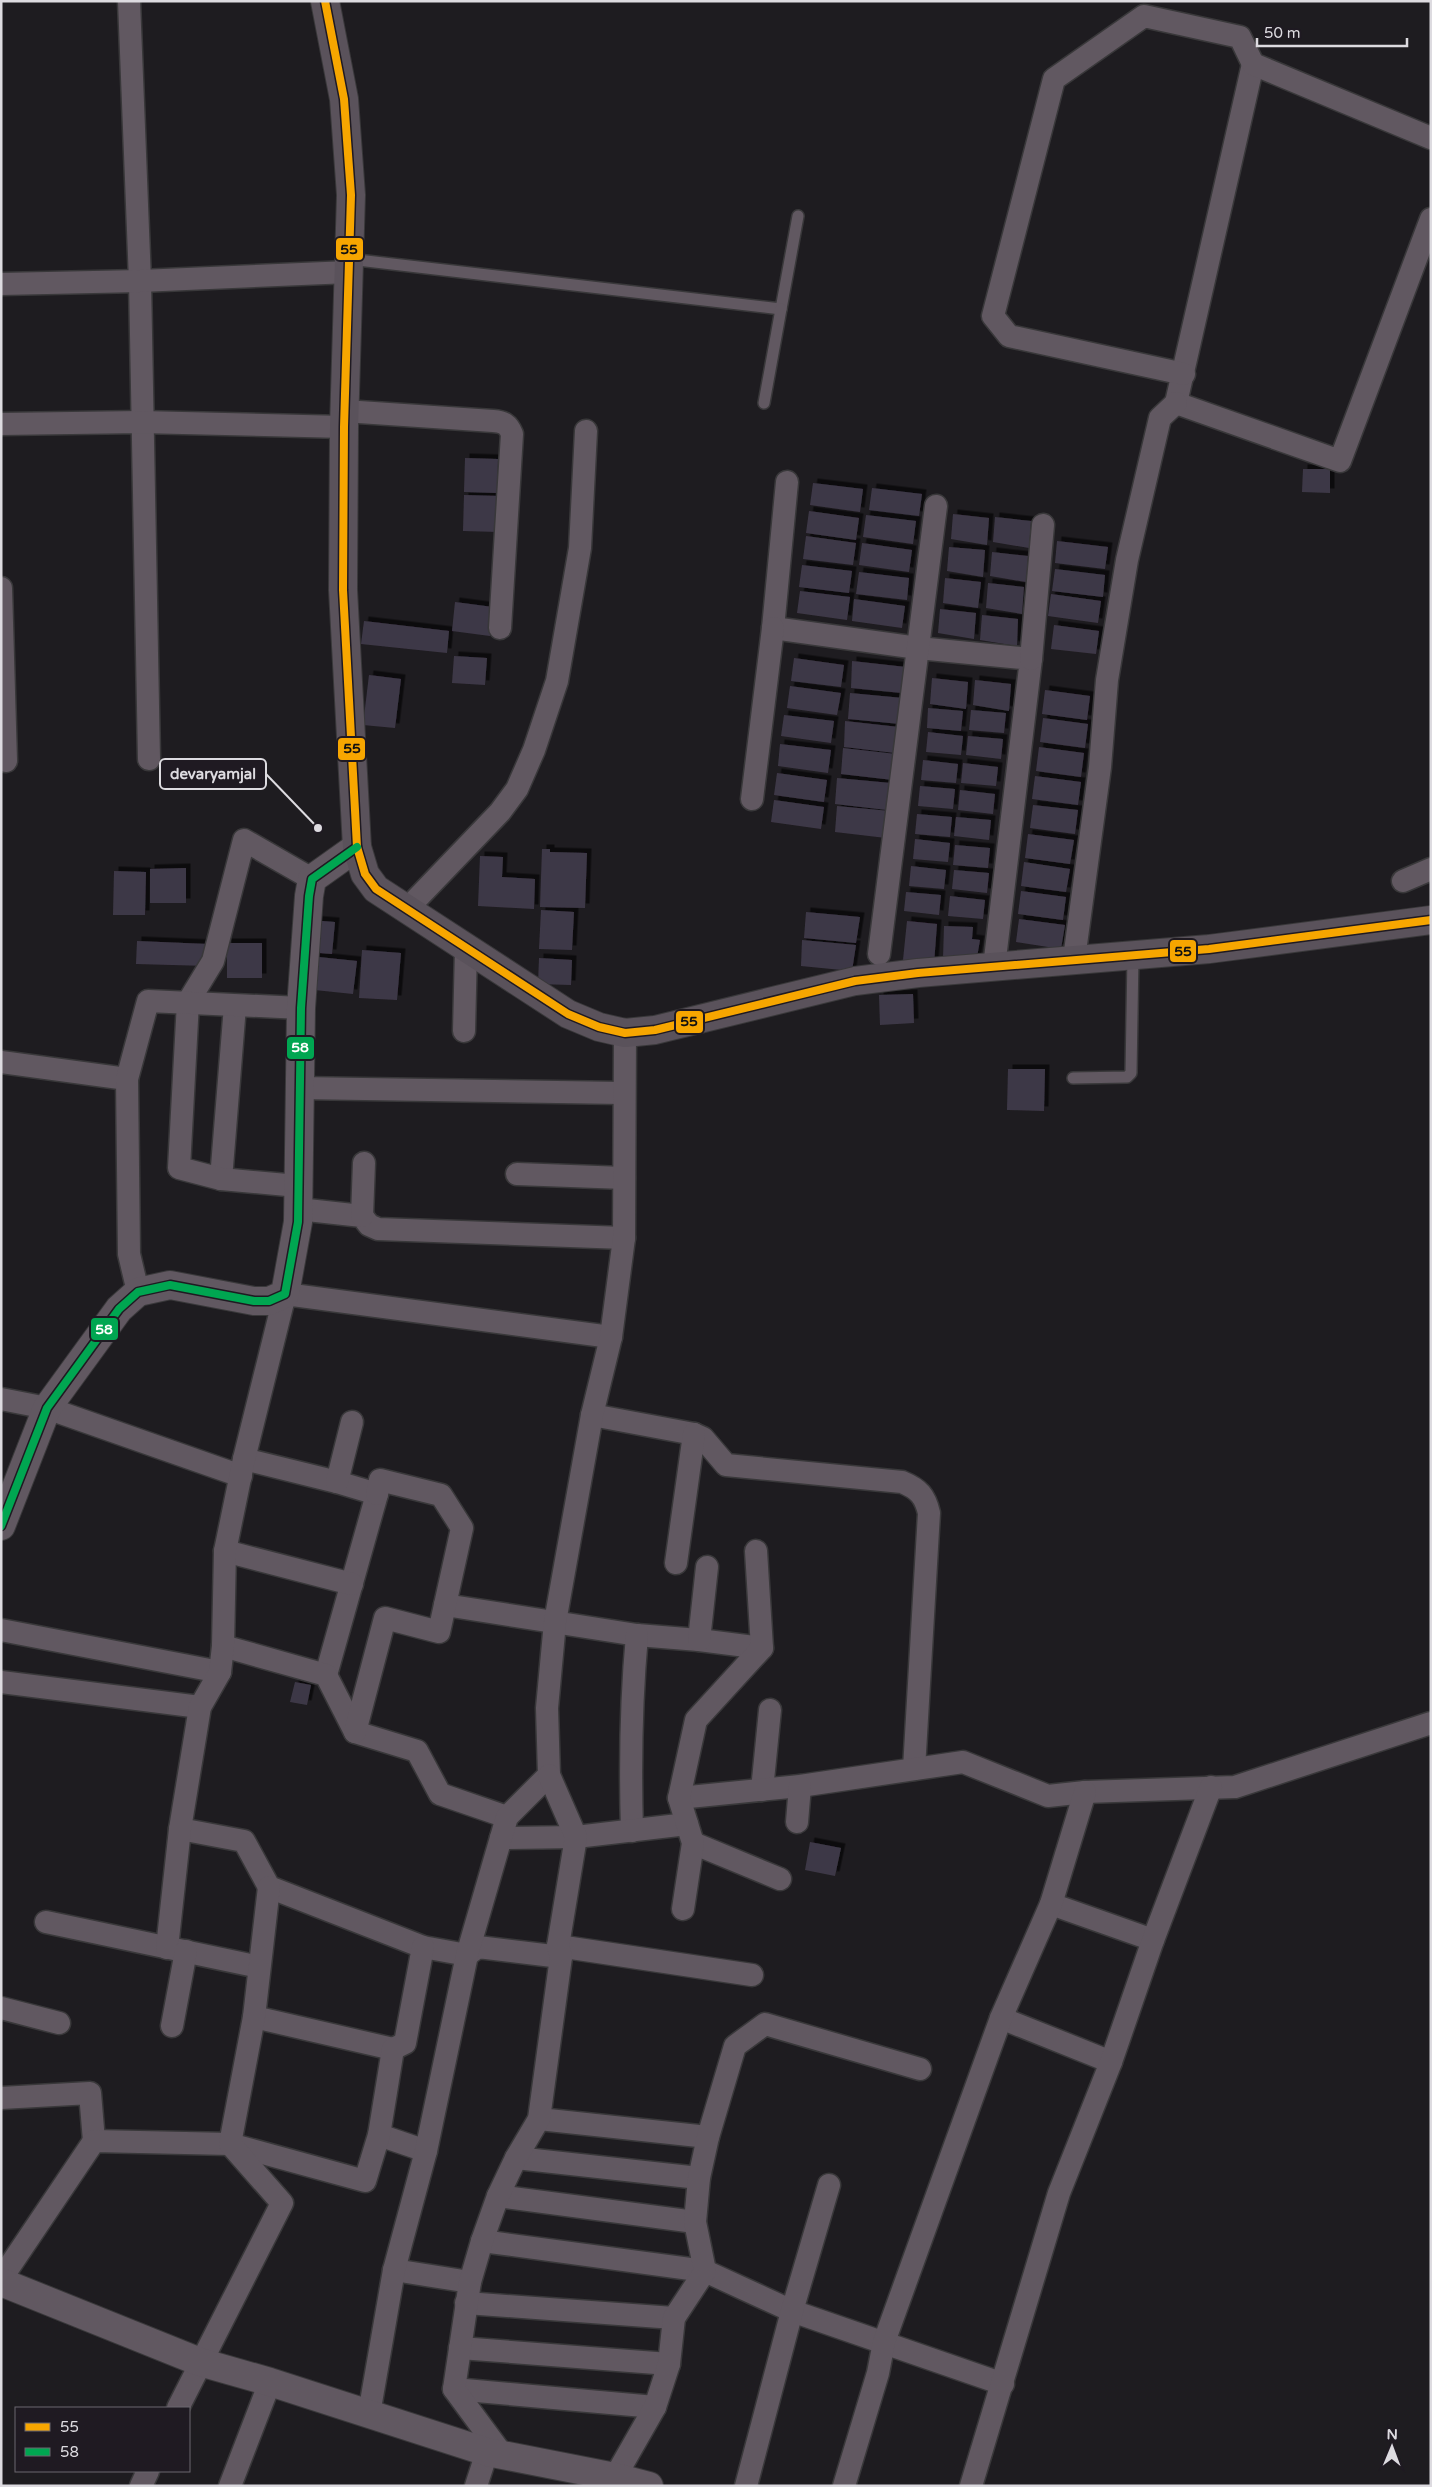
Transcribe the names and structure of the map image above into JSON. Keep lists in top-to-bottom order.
{
  "places": ["devaryamjal"],
  "lines": ["transit line 55", "transit line 58"],
  "legend": ["55", "58"],
  "scale_bar": "50 m",
  "north": "top"
}
